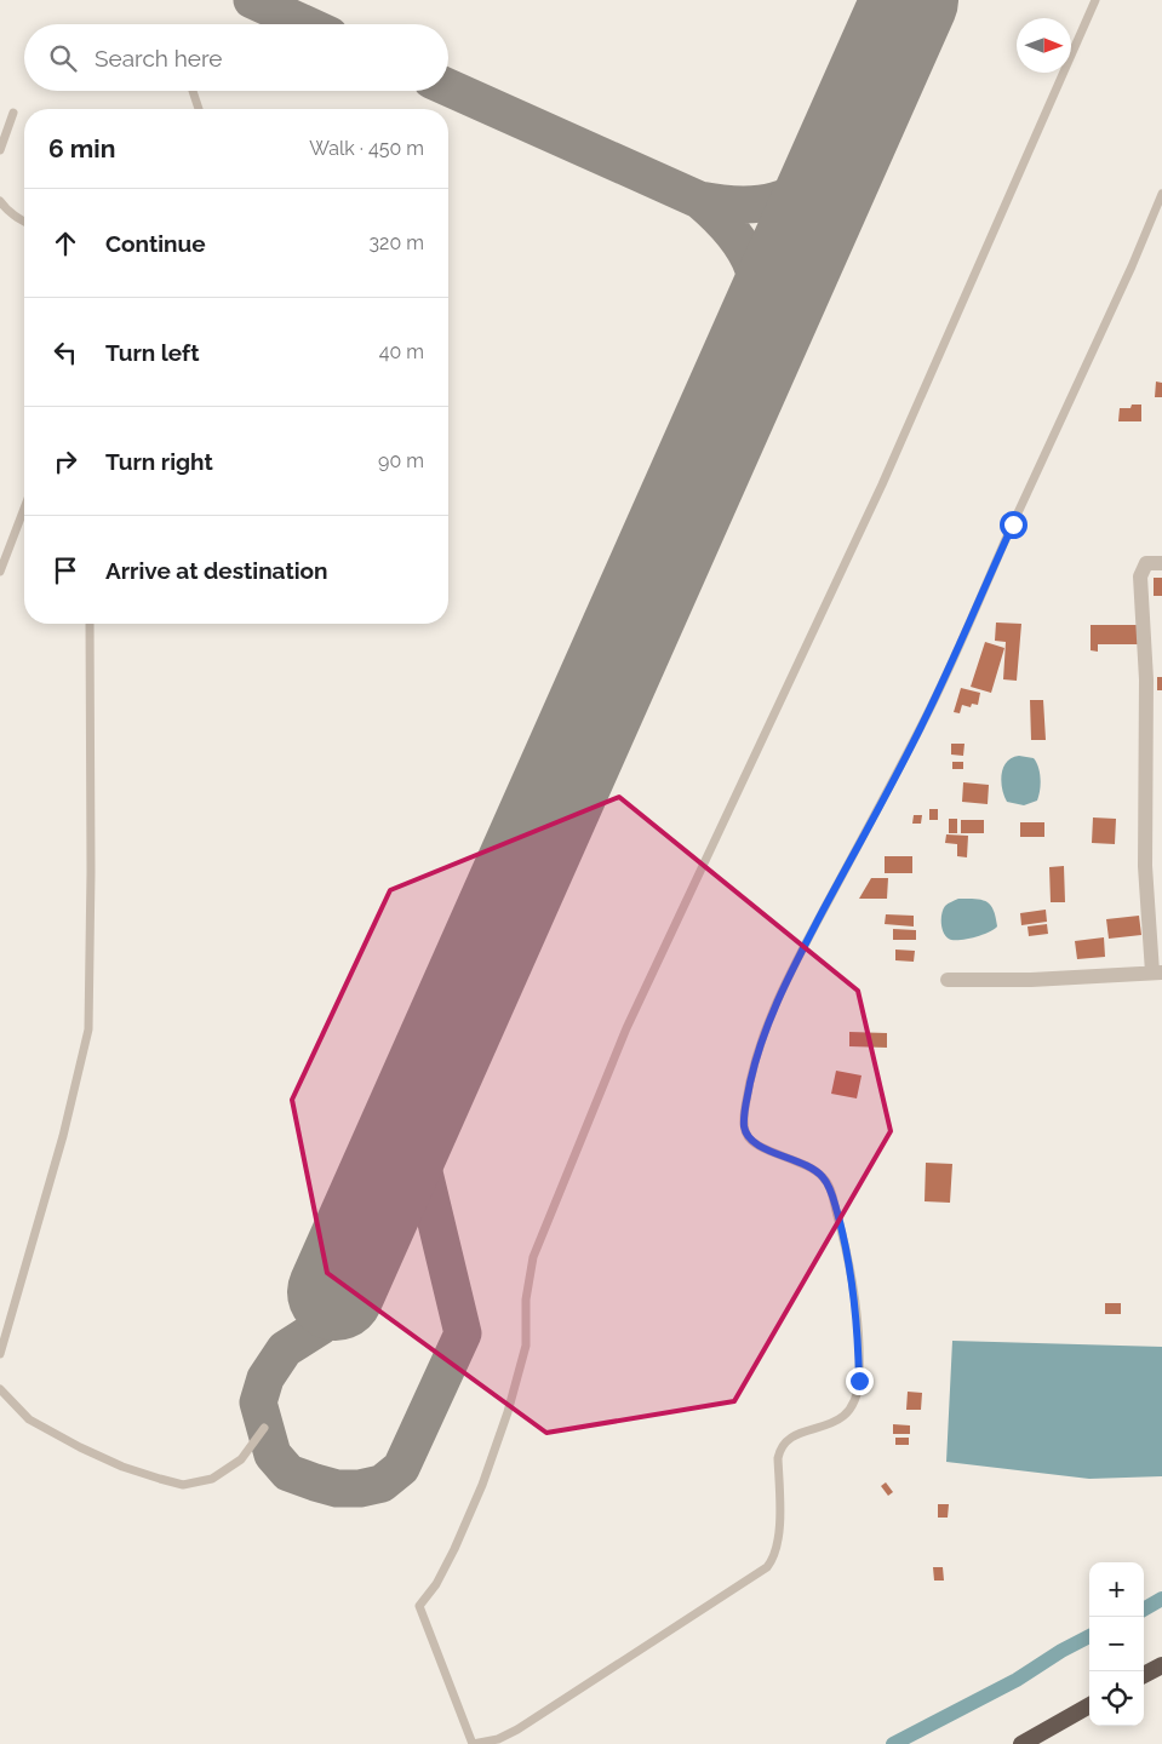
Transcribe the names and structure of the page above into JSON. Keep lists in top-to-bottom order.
{
  "north": "right",
  "page": {
    "search": "Search here",
    "heading": ["6 min", "Walk · 450 m"],
    "list": [
      ["Continue", "320 m"],
      ["Turn left", "40 m"],
      ["Turn right", "90 m"],
      "Arrive at destination"
    ],
    "map_buttons": ["+", "−"]
  }
}
